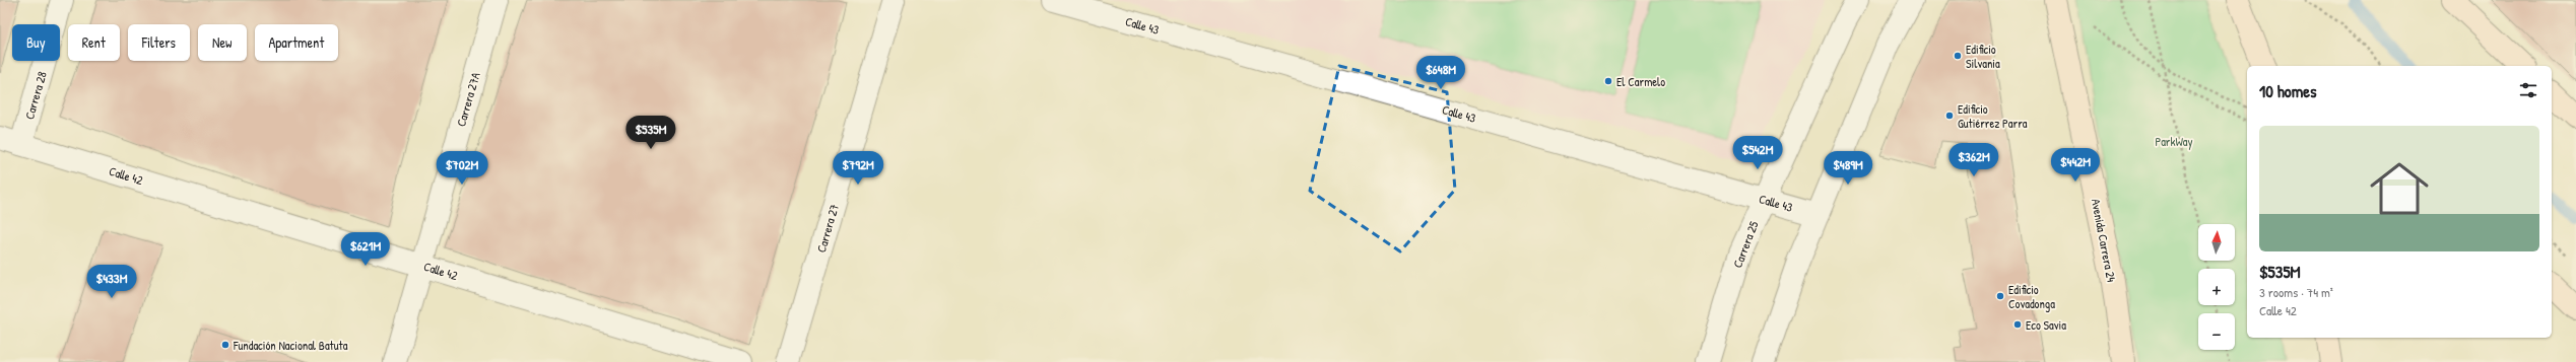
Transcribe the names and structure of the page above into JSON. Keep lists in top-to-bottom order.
{
  "streets": {
    "main road": ["Avenida Carrera 24"],
    "street": [
      "Calle 43",
      "Carrera 28",
      "Carrera 27A",
      "Calle 42",
      "Carrera 27",
      "Carrera 25"
    ]
  },
  "crossings": [
    ["Calle 43", "Carrera 25"],
    ["Carrera 28", "Calle 42"],
    ["Carrera 27A", "Calle 42"]
  ],
  "parks": ["ParkWay"],
  "places": [
    "Edificio Silvania",
    "El Carmelo",
    "Edificio Gutiérrez Parra",
    "Edificio Covadonga",
    "Eco Savia",
    "Fundación Nacional Batuta"
  ],
  "north": "top",
  "page": {
    "chip": [
      "Buy",
      "Rent",
      "Filters",
      "New",
      "Apartment"
    ],
    "price": [
      "$648M",
      "$535M",
      "$542M",
      "$362M",
      "$442M",
      "$702M",
      "$792M",
      "$489M",
      "$621M",
      "$433M"
    ],
    "heading": "10 homes",
    "list": [
      {
        "name": "$535M",
        "note": "3 rooms · 74 m² · Calle 42"
      }
    ],
    "map_buttons": ["+", "−"]
  }
}
